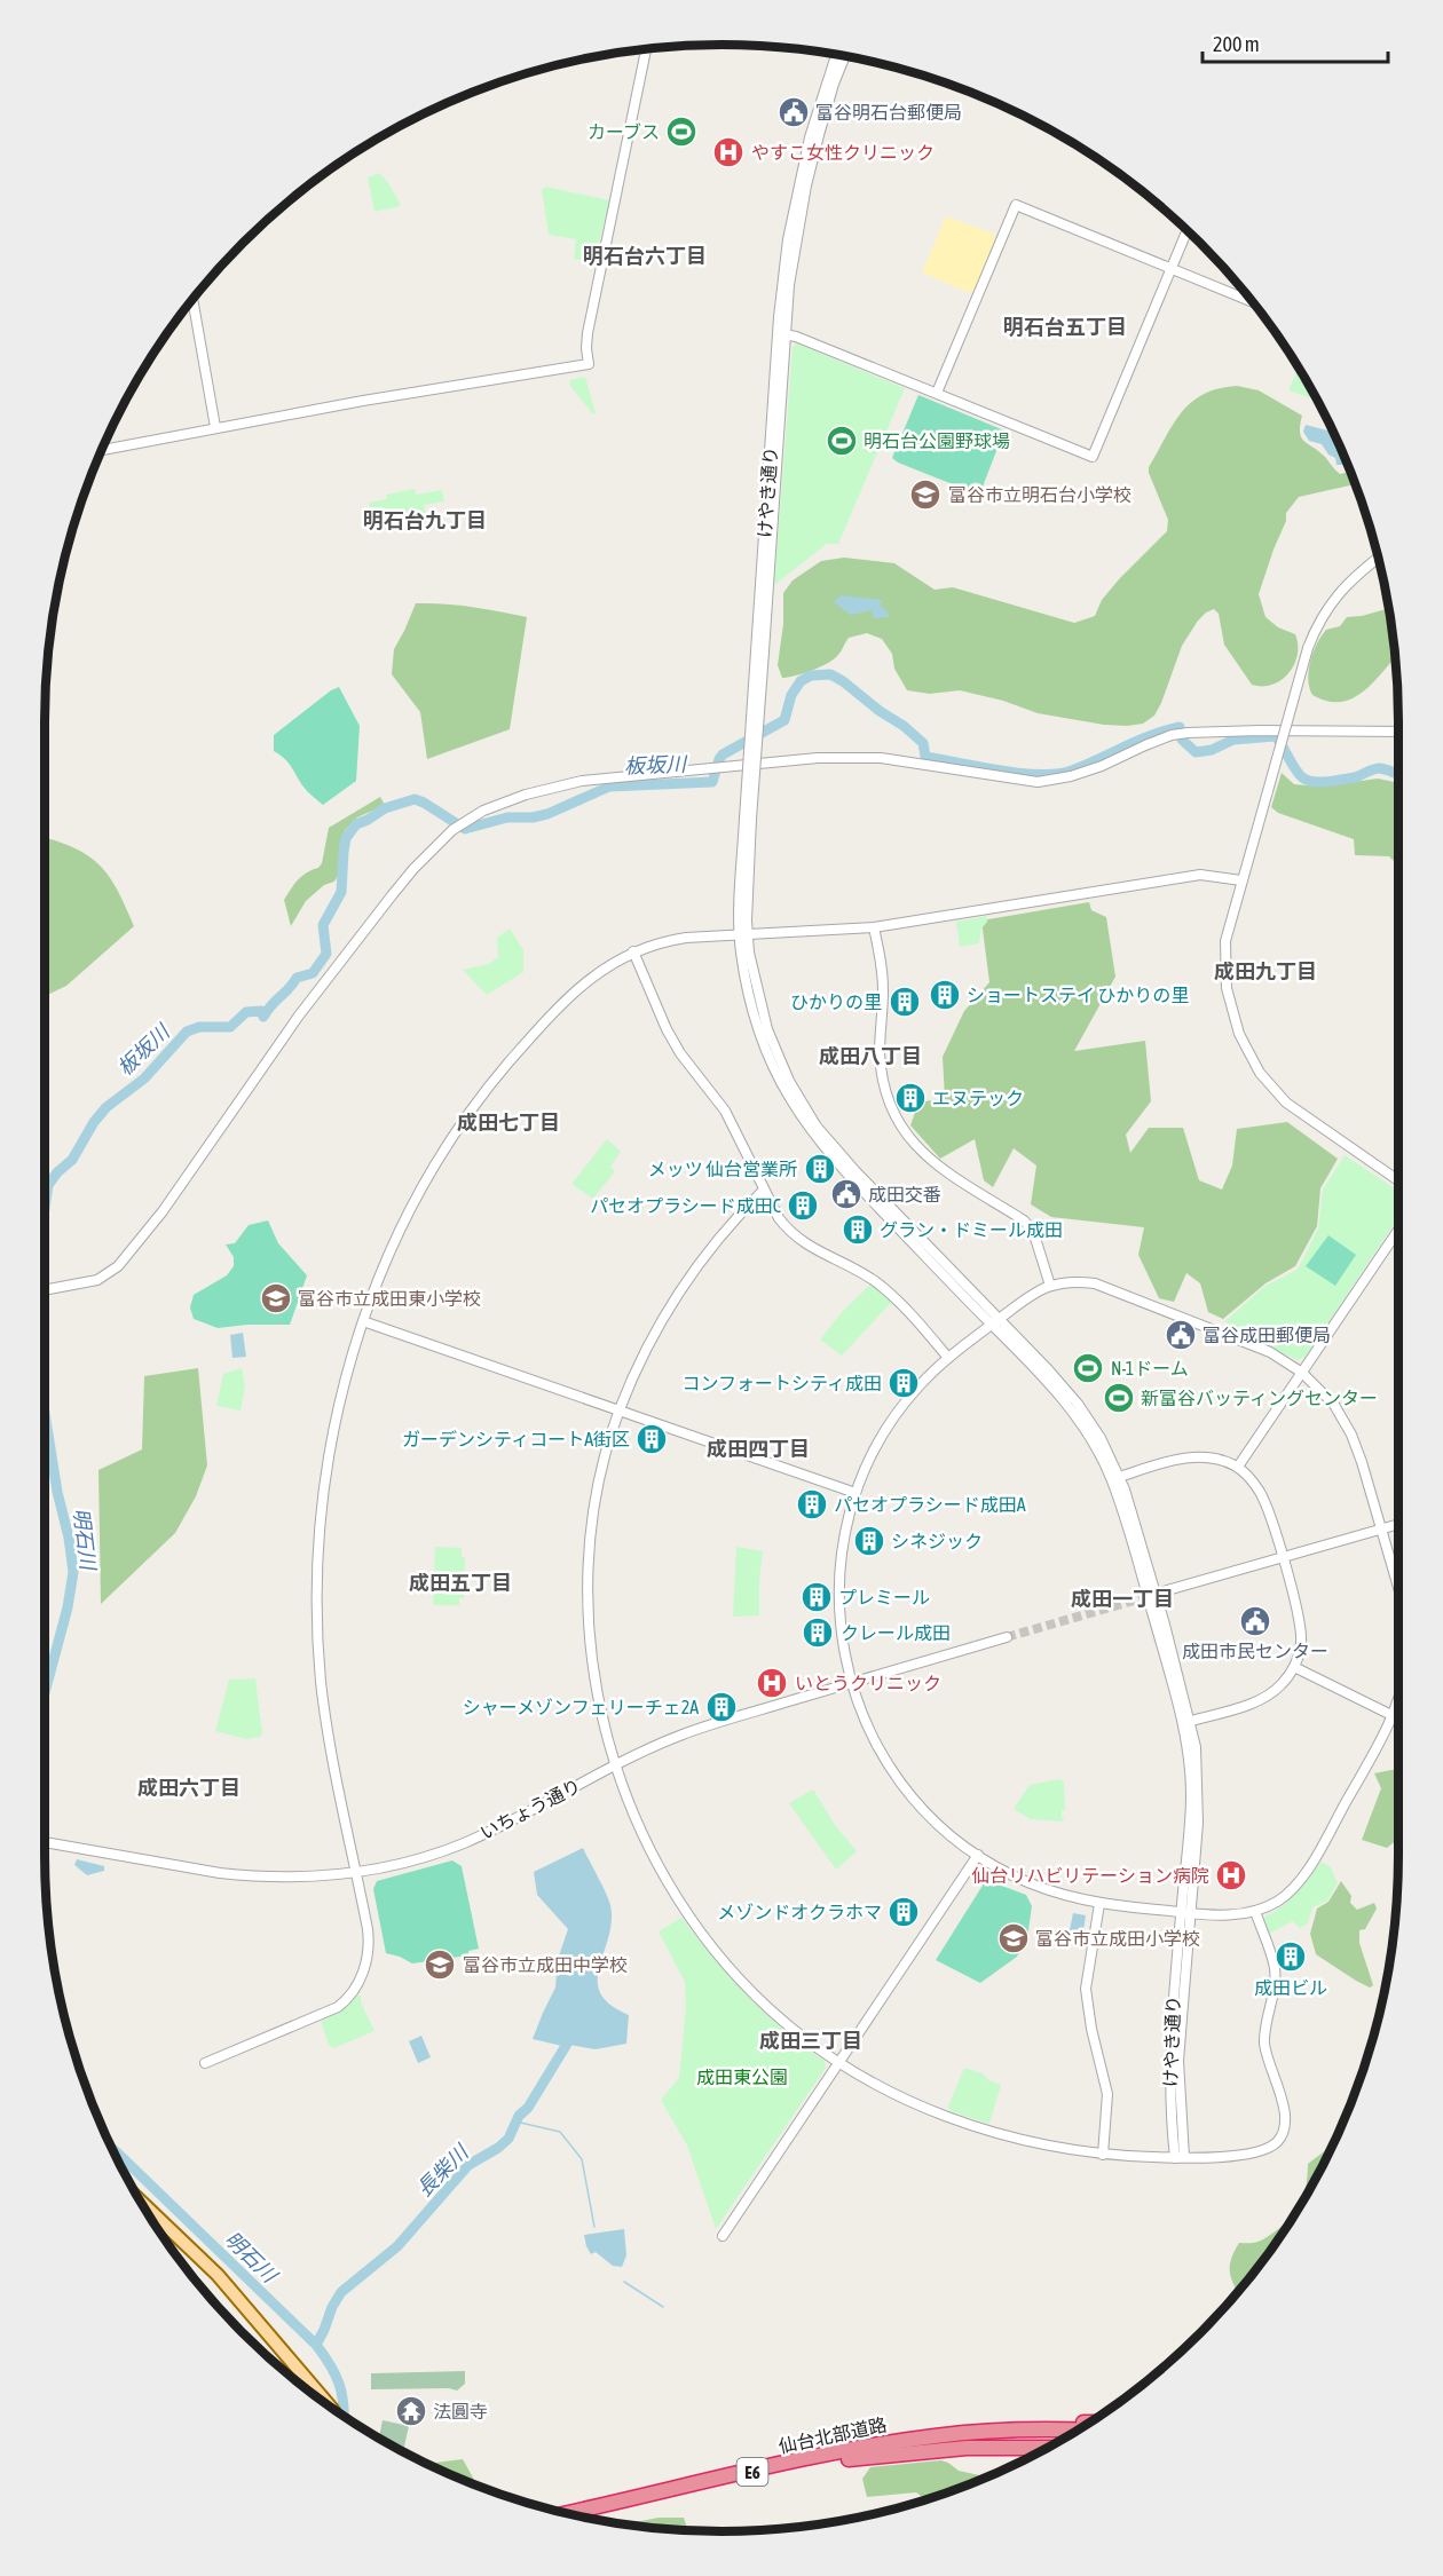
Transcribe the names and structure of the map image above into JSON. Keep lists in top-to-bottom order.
{
  "streets": {
    "highway": ["仙台北部道路", "E6"],
    "street": ["けやき通り", "いちょう通り"]
  },
  "districts": [
    "明石台六丁目",
    "明石台五丁目",
    "明石台九丁目",
    "成田九丁目",
    "成田八丁目",
    "成田七丁目",
    "成田四丁目",
    "成田五丁目",
    "成田一丁目",
    "成田六丁目",
    "成田三丁目"
  ],
  "water": ["板坂川", "明石川", "長柴川"],
  "parks": ["成田東公園"],
  "places": {
    "public building": [
      "富谷明石台郵便局",
      "成田交番",
      "富谷成田郵便局",
      "成田市民センター"
    ],
    "sports": [
      "カーブス",
      "明石台公園野球場",
      "N-1ドーム",
      "新富谷バッティングセンター"
    ],
    "hospital": ["やすこ女性クリニック", "いとうクリニック", "仙台リハビリテーション病院"],
    "school or university": [
      "富谷市立明石台小学校",
      "富谷市立成田東小学校",
      "富谷市立成田小学校",
      "富谷市立成田中学校"
    ],
    "building": [
      "ショートステイ ひかりの里",
      "ひかりの里",
      "エヌテック",
      "メッツ 仙台営業所",
      "パセオプラシード成田C",
      "グラン・ドミール成田",
      "コンフォートシティ成田",
      "ガーデンシティコートA街区",
      "パセオプラシード成田A",
      "シネジック",
      "プレミール",
      "クレール成田",
      "シャーメゾンフェリーチェ2A",
      "メゾンドオクラホマ",
      "成田ビル"
    ],
    "temple": ["法圓寺"]
  },
  "scale_bar": "200 m"
}
